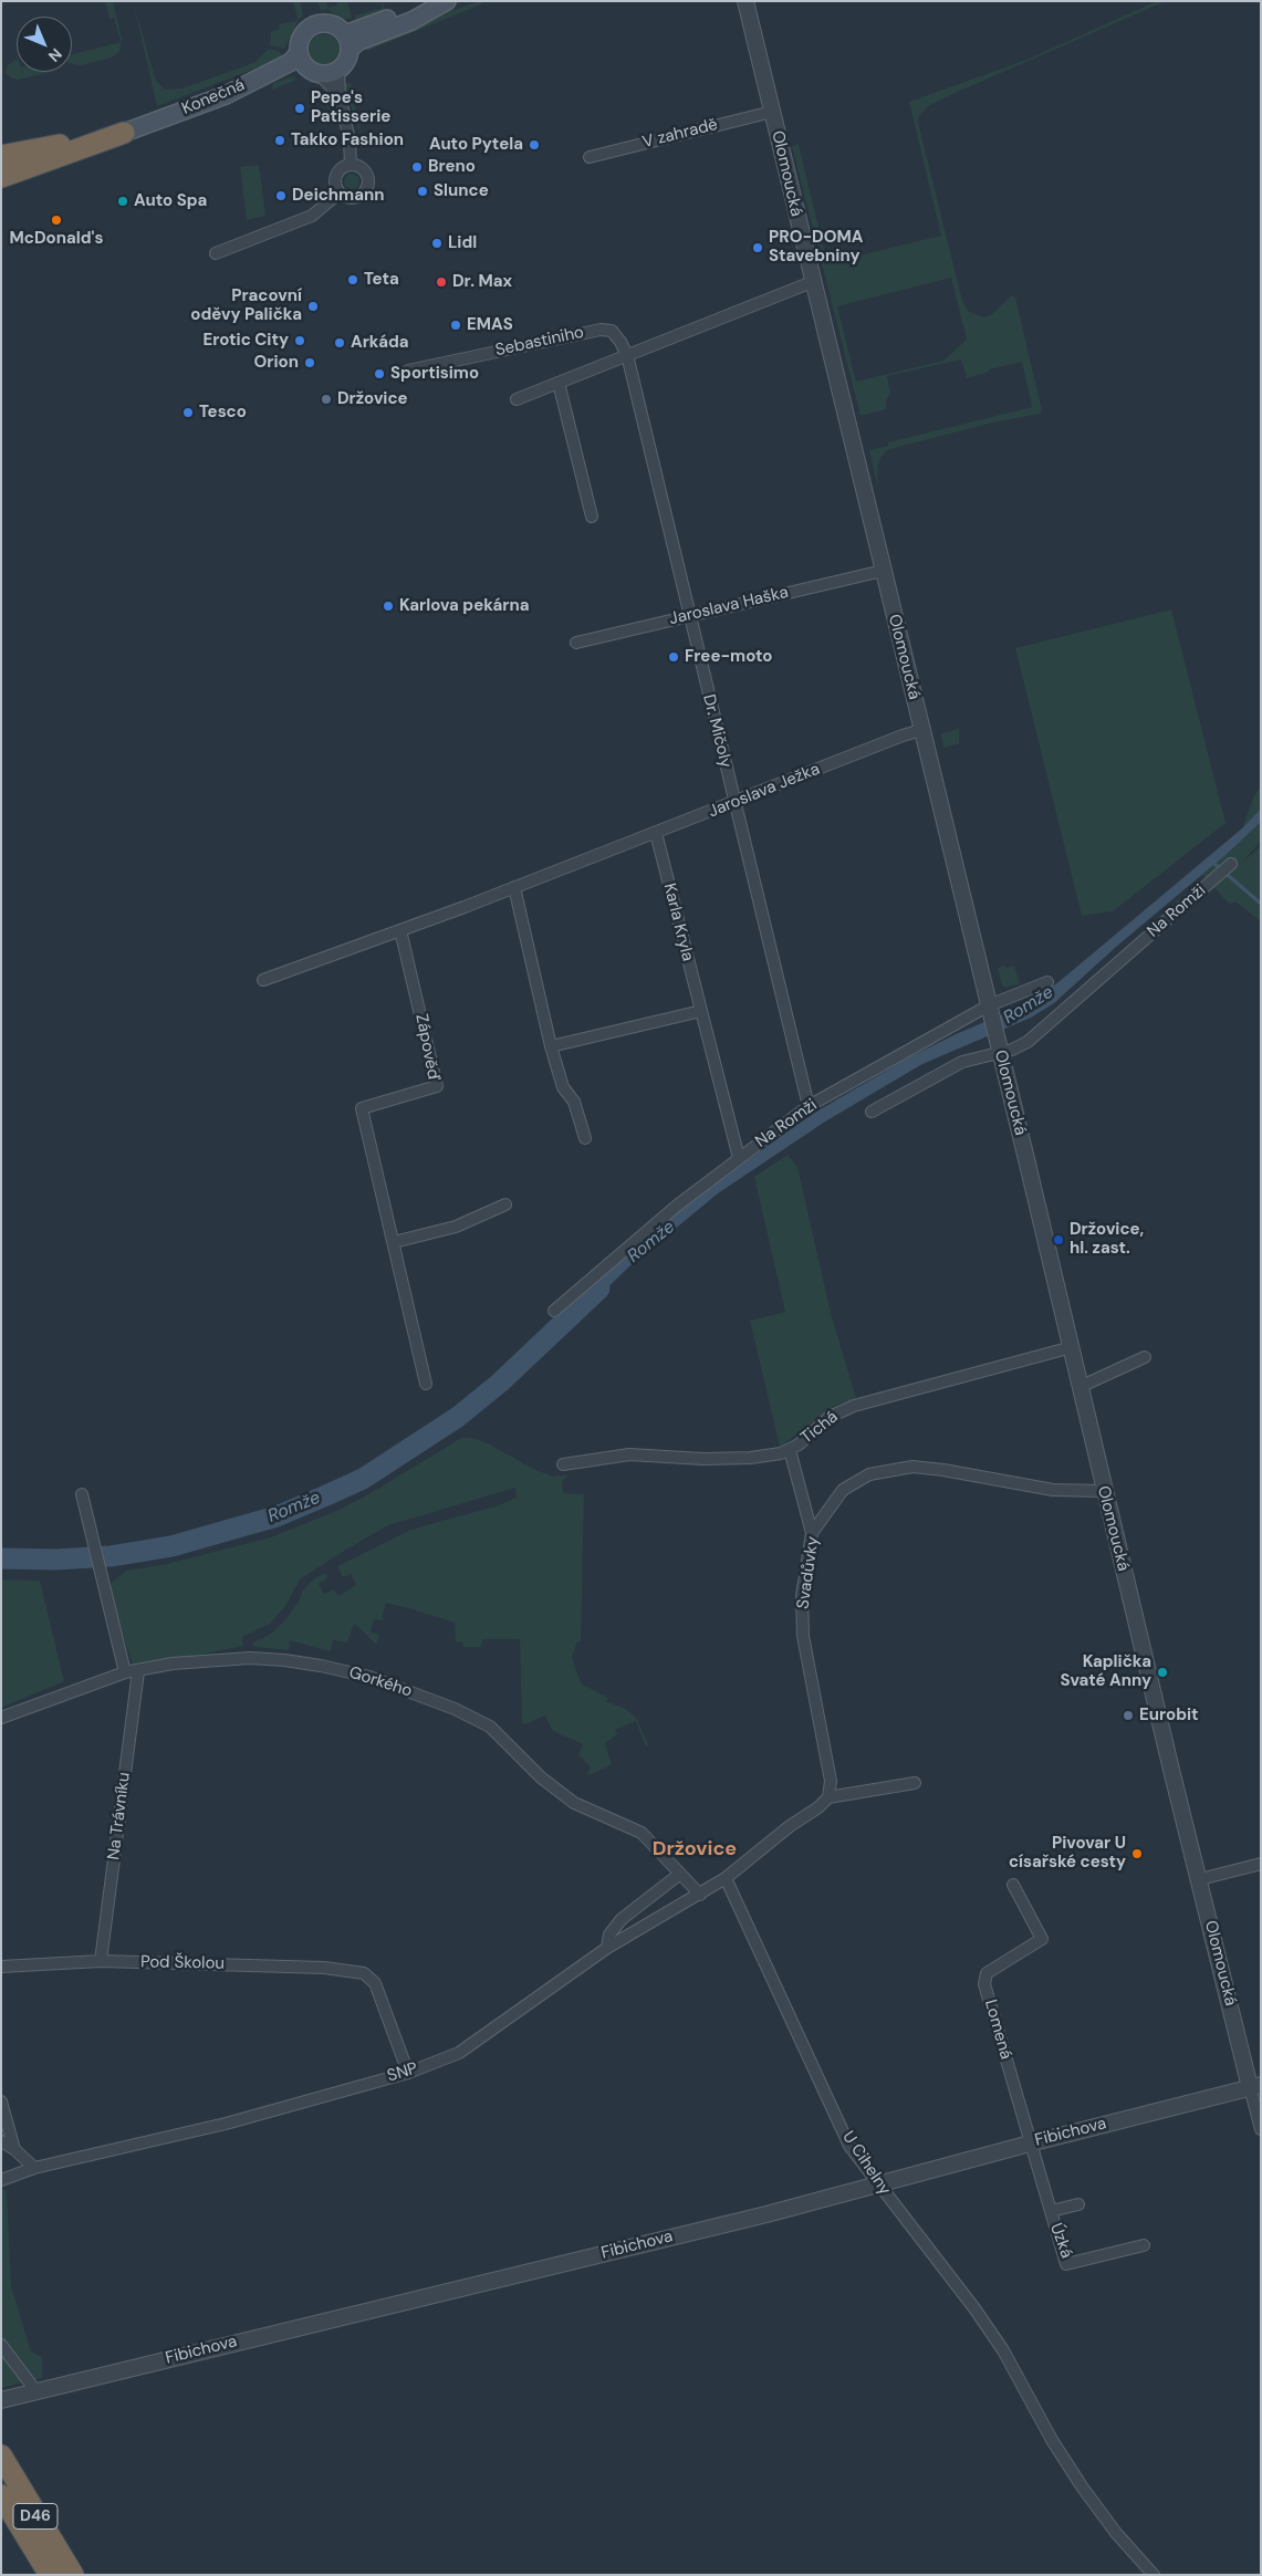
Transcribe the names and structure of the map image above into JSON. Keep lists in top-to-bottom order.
{
  "streets": {
    "highway": ["D46"],
    "main road": ["Konečná"],
    "street": [
      "V zahradě",
      "Olomoucká",
      "Sebastiniho",
      "Jaroslava Haška",
      "Dr. Mičoly",
      "Jaroslava Ježka",
      "Na Romži",
      "Karla Kryla",
      "Zápověď",
      "Tichá",
      "Svadůvky",
      "Gorkého",
      "Na Trávníku",
      "Pod Školou",
      "Lomená",
      "SNP",
      "Fibichova",
      "U Cihelny",
      "Úzká"
    ]
  },
  "crossings": [
    ["V zahradě", "Olomoucká"],
    ["Olomoucká", "Jaroslava Haška"],
    ["Olomoucká", "Jaroslava Ježka"],
    ["Olomoucká", "Na Romži"],
    ["Olomoucká", "Tichá"],
    ["Olomoucká", "Svadůvky"],
    ["Olomoucká", "Fibichova"],
    ["Sebastiniho", "Dr. Mičoly"],
    ["Jaroslava Haška", "Dr. Mičoly"],
    ["Dr. Mičoly", "Jaroslava Ježka"],
    ["Dr. Mičoly", "Na Romži"],
    ["Jaroslava Ježka", "Karla Kryla"],
    ["Jaroslava Ježka", "Zápověď"],
    ["Na Romži", "Karla Kryla"],
    ["Gorkého", "Na Trávníku"],
    ["Gorkého", "SNP"],
    ["Na Trávníku", "Pod Školou"],
    ["Pod Školou", "SNP"],
    ["Lomená", "Fibichova"],
    ["Lomená", "Úzká"],
    ["SNP", "U Cihelny"],
    ["Fibichova", "U Cihelny"],
    ["Fibichova", "Úzká"]
  ],
  "districts": ["Držovice"],
  "water": ["Romže"],
  "places": [
    "Pepe's Patisserie",
    "Takko Fashion",
    "Auto Pytela",
    "Breno",
    "Slunce",
    "Deichmann",
    "Auto Spa",
    "McDonald's",
    "Lidl",
    "PRO-DOMA Stavebniny",
    "Teta",
    "Dr. Max",
    "Pracovní oděvy Palička",
    "EMAS",
    "Erotic City",
    "Arkáda",
    "Orion",
    "Sportisimo",
    "Držovice",
    "Tesco",
    "Karlova pekárna",
    "Free-moto",
    "Držovice, hl. zast.",
    "Kaplička Svaté Anny",
    "Eurobit",
    "Pivovar U císařské cesty"
  ],
  "north": "bottom right"
}
